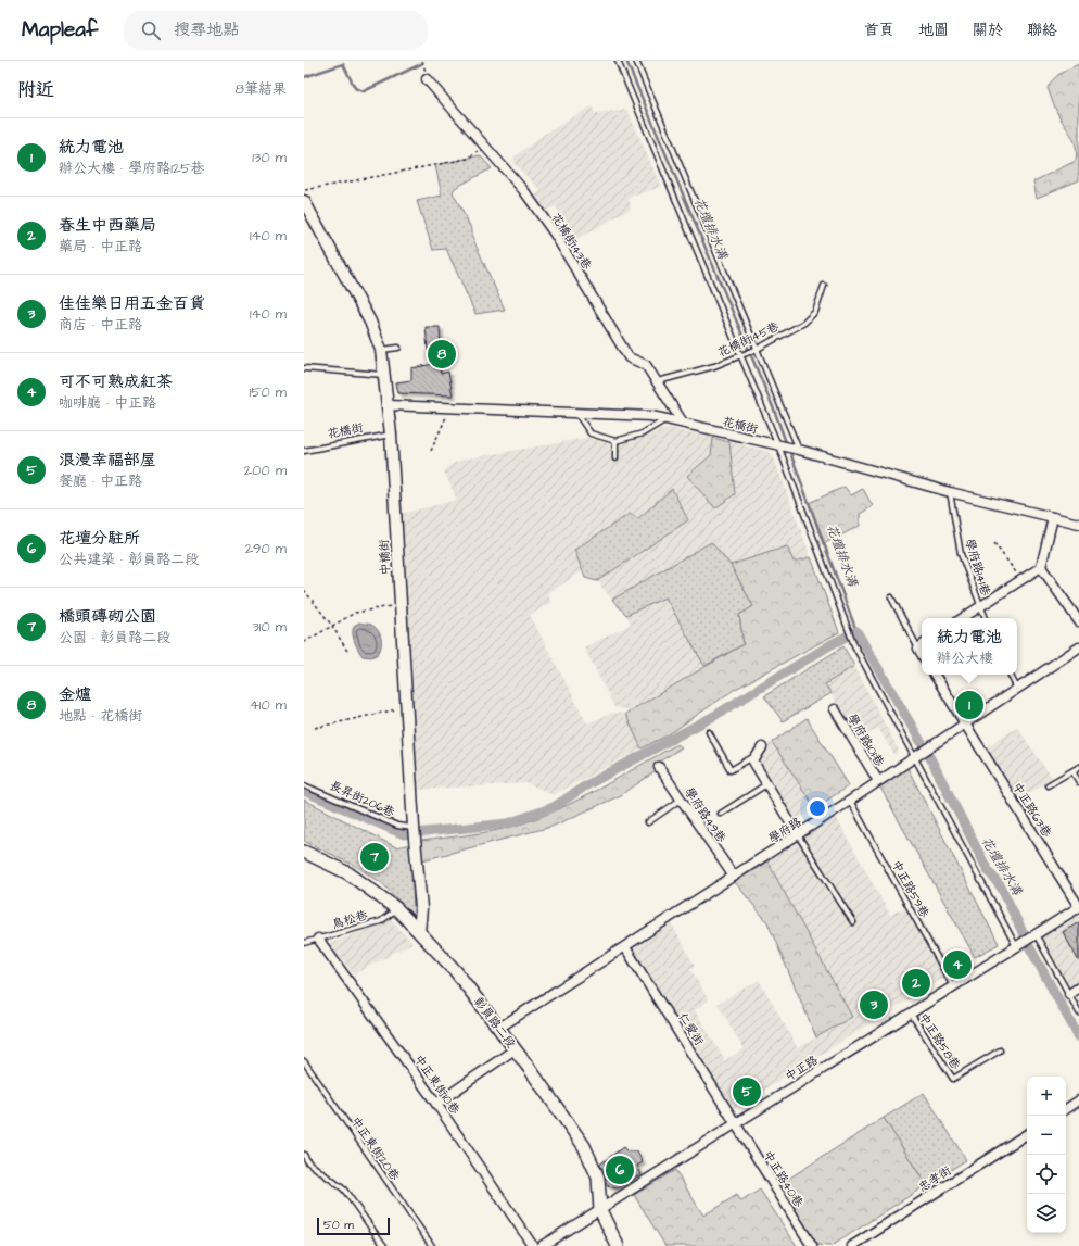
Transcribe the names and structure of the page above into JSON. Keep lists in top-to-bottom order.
{
  "streets": {
    "main road": ["彰員路二段"],
    "street": [
      "花橋街143巷",
      "花橋街",
      "中橋街",
      "學府路101巷",
      "中正路63巷",
      "學府路49巷",
      "學府路",
      "仁愛街",
      "中正路",
      "中正東街10巷",
      "中正路40巷",
      "忠孝街"
    ],
    "lane": [
      "花橋街145巷",
      "學府路141巷",
      "長昇街206巷",
      "中正路59巷",
      "鳥松巷",
      "中正路58巷",
      "中正東街20巷"
    ]
  },
  "crossings": [
    ["花橋街143巷", "花橋街145巷"],
    ["花橋街143巷", "花橋街"],
    ["花橋街", "中橋街"],
    ["花橋街", "學府路141巷"],
    ["中橋街", "長昇街206巷"],
    ["中橋街", "彰員路二段"],
    ["學府路101巷", "學府路"],
    ["中正路63巷", "學府路"],
    ["學府路49巷", "學府路"],
    ["學府路", "中正路59巷"],
    ["學府路", "彰員路二段"],
    ["學府路", "仁愛街"],
    ["中正路59巷", "中正路"],
    ["鳥松巷", "彰員路二段"],
    ["鳥松巷", "中正東街10巷"],
    ["彰員路二段", "中正路"],
    ["仁愛街", "中正路"],
    ["仁愛街", "中正路40巷"],
    ["中正路58巷", "中正路"],
    ["中正路", "中正路40巷"]
  ],
  "water": ["花壇排水溝"],
  "scale_bar": "50 m",
  "page": {
    "header": "Mapleaf",
    "search": "搜尋地點",
    "nav": [
      "首頁",
      "地圖",
      "關於",
      "聯絡"
    ],
    "heading": ["附近", "8筆結果"],
    "list": [
      {
        "mark": "1",
        "name": "統力電池",
        "note": "辦公大樓 · 學府路125巷",
        "value": "130 m"
      },
      {
        "mark": "2",
        "name": "春生中西藥局",
        "note": "藥局 · 中正路",
        "value": "140 m"
      },
      {
        "mark": "3",
        "name": "佳佳樂日用五金百貨",
        "note": "商店 · 中正路",
        "value": "140 m"
      },
      {
        "mark": "4",
        "name": "可不可熟成紅茶",
        "note": "咖啡廳 · 中正路",
        "value": "150 m"
      },
      {
        "mark": "5",
        "name": "浪漫幸福部屋",
        "note": "餐廳 · 中正路",
        "value": "200 m"
      },
      {
        "mark": "6",
        "name": "花壇分駐所",
        "note": "公共建築 · 彰員路二段",
        "value": "290 m"
      },
      {
        "mark": "7",
        "name": "橋頭磚砌公園",
        "note": "公園 · 彰員路二段",
        "value": "310 m"
      },
      {
        "mark": "8",
        "name": "金爐",
        "note": "地點 · 花橋街",
        "value": "410 m"
      }
    ],
    "pins": [
      "8",
      "1",
      "7",
      "4",
      "2",
      "3",
      "5",
      "6"
    ],
    "popup": ["統力電池", "辦公大樓"],
    "map_buttons": ["+", "−"],
    "scale": "50 m"
  }
}
